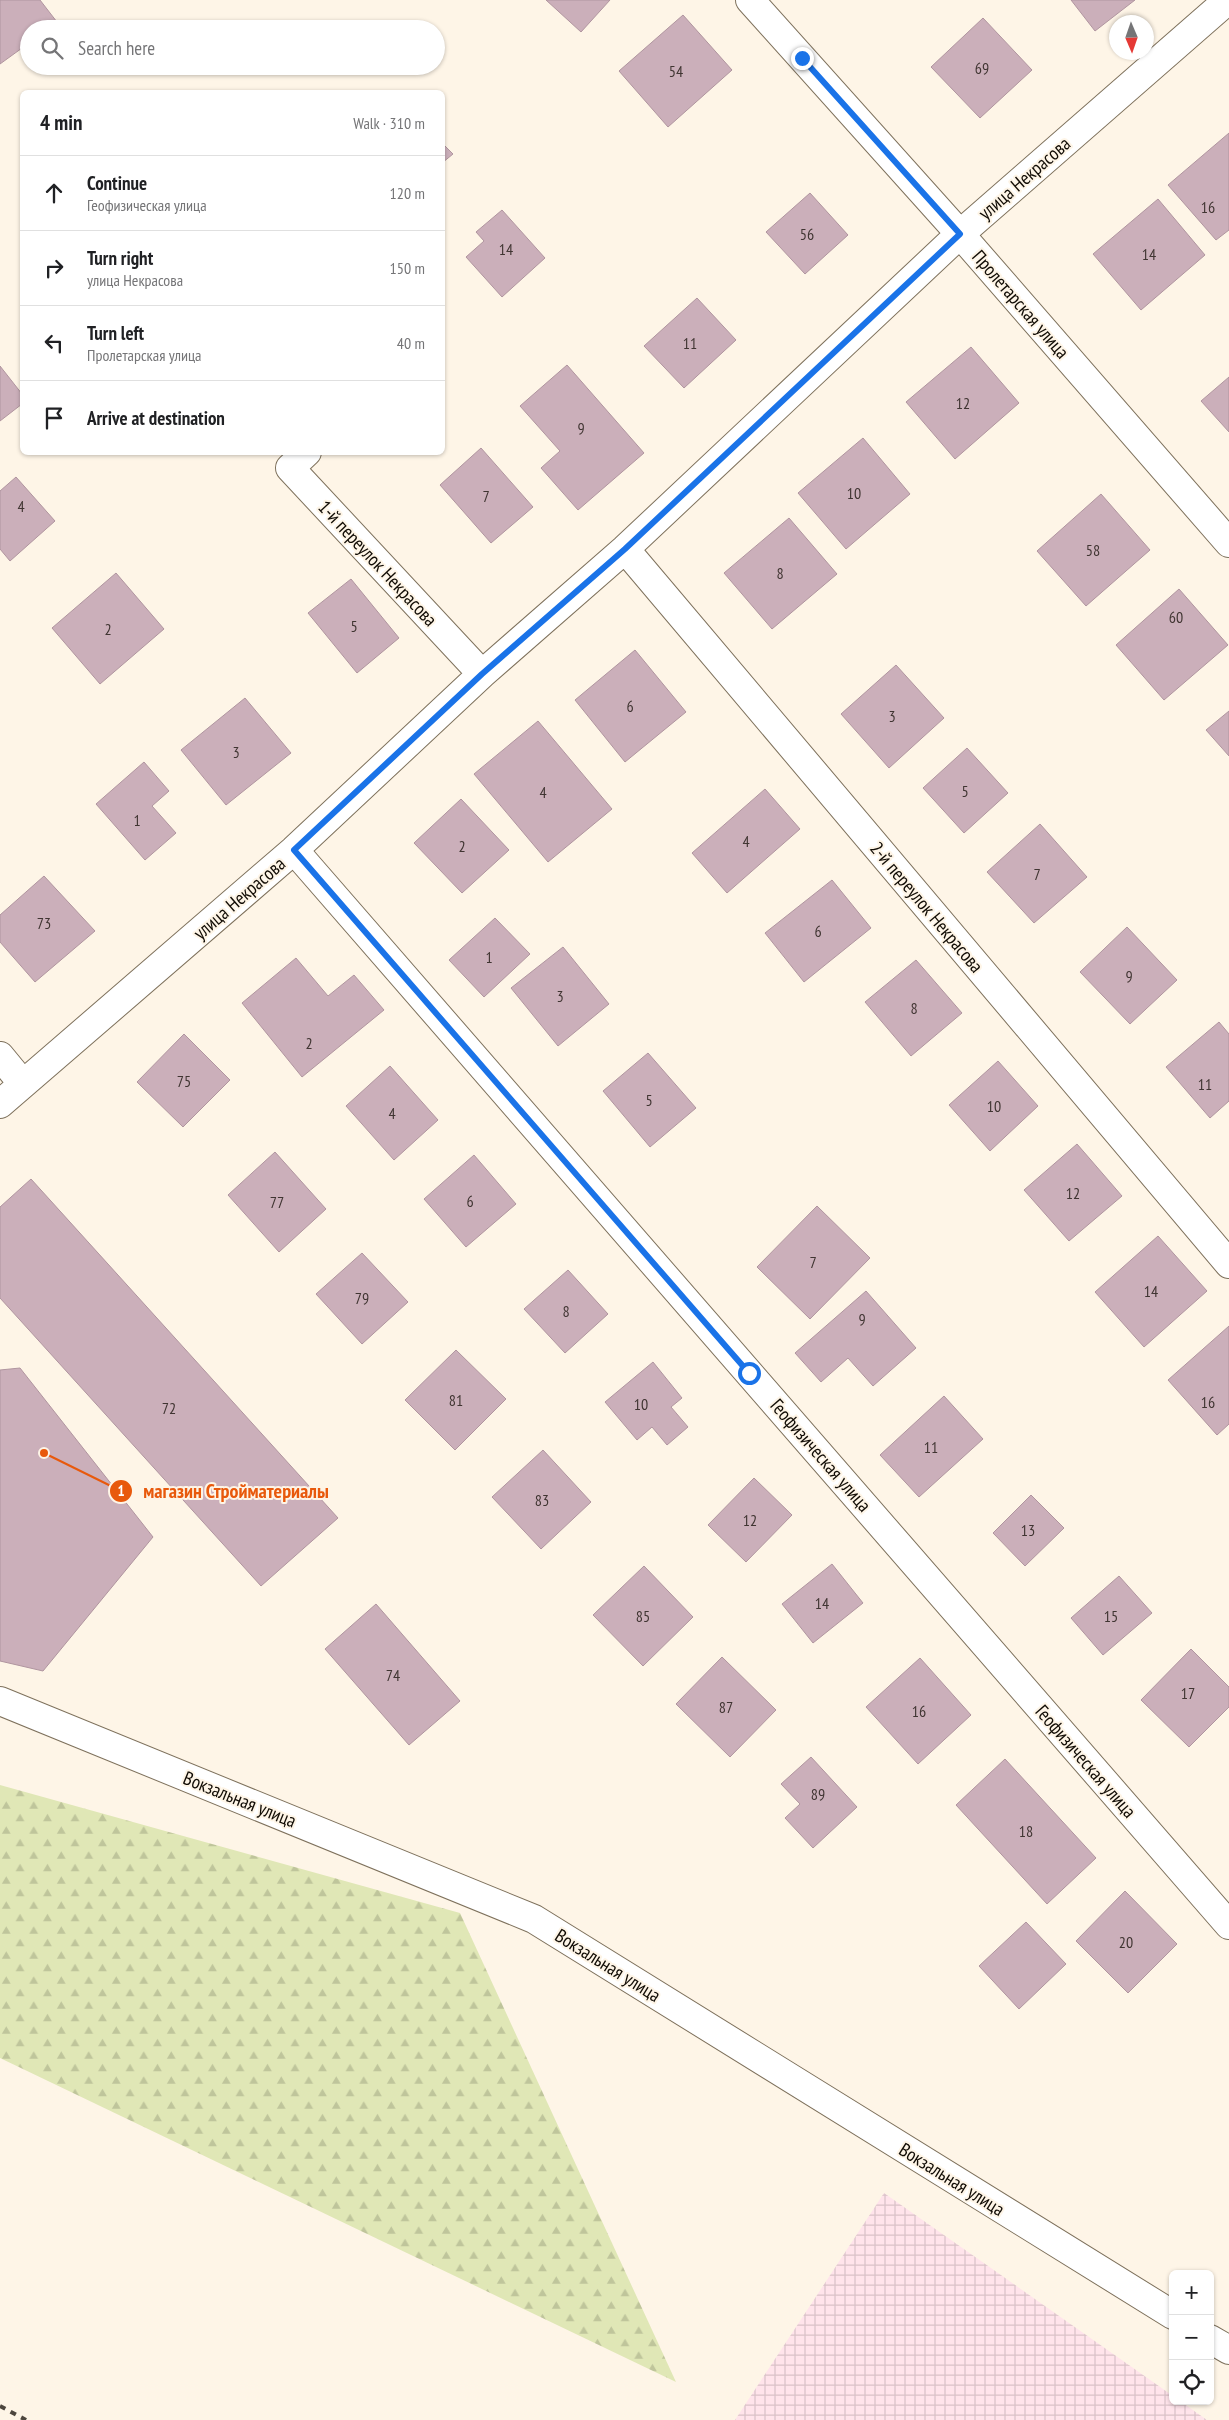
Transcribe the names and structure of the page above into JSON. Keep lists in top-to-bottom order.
{
  "streets": {
    "street": [
      "улица Некрасова",
      "Пролетарская улица",
      "1-й переулок Некрасова",
      "2-й переулок Некрасова",
      "Геофизическая улица",
      "Вокзальная улица"
    ]
  },
  "crossings": [
    ["улица Некрасова", "Пролетарская улица"],
    ["улица Некрасова", "1-й переулок Некрасова"],
    ["улица Некрасова", "2-й переулок Некрасова"],
    ["улица Некрасова", "Геофизическая улица"]
  ],
  "places": ["магазин Стройматериалы"],
  "house_numbers": [
    "69",
    "54",
    "16",
    "56",
    "14",
    "14",
    "11",
    "12",
    "9",
    "10",
    "7",
    "4",
    "58",
    "8",
    "60",
    "5",
    "2",
    "6",
    "3",
    "3",
    "5",
    "4",
    "1",
    "4",
    "2",
    "7",
    "73",
    "6",
    "1",
    "9",
    "3",
    "8",
    "2",
    "75",
    "11",
    "5",
    "10",
    "4",
    "12",
    "6",
    "77",
    "7",
    "14",
    "79",
    "8",
    "9",
    "81",
    "16",
    "10",
    "72",
    "11",
    "83",
    "12",
    "13",
    "14",
    "85",
    "15",
    "74",
    "17",
    "87",
    "16",
    "89",
    "18",
    "20"
  ],
  "north": "bottom",
  "page": {
    "search": "Search here",
    "heading": ["4 min", "Walk · 310 m"],
    "list": [
      ["Continue", "Геофизическая улица", "120 m"],
      ["Turn right", "улица Некрасова", "150 m"],
      ["Turn left", "Пролетарская улица", "40 m"],
      "Arrive at destination"
    ],
    "map_buttons": ["+", "−"]
  }
}
